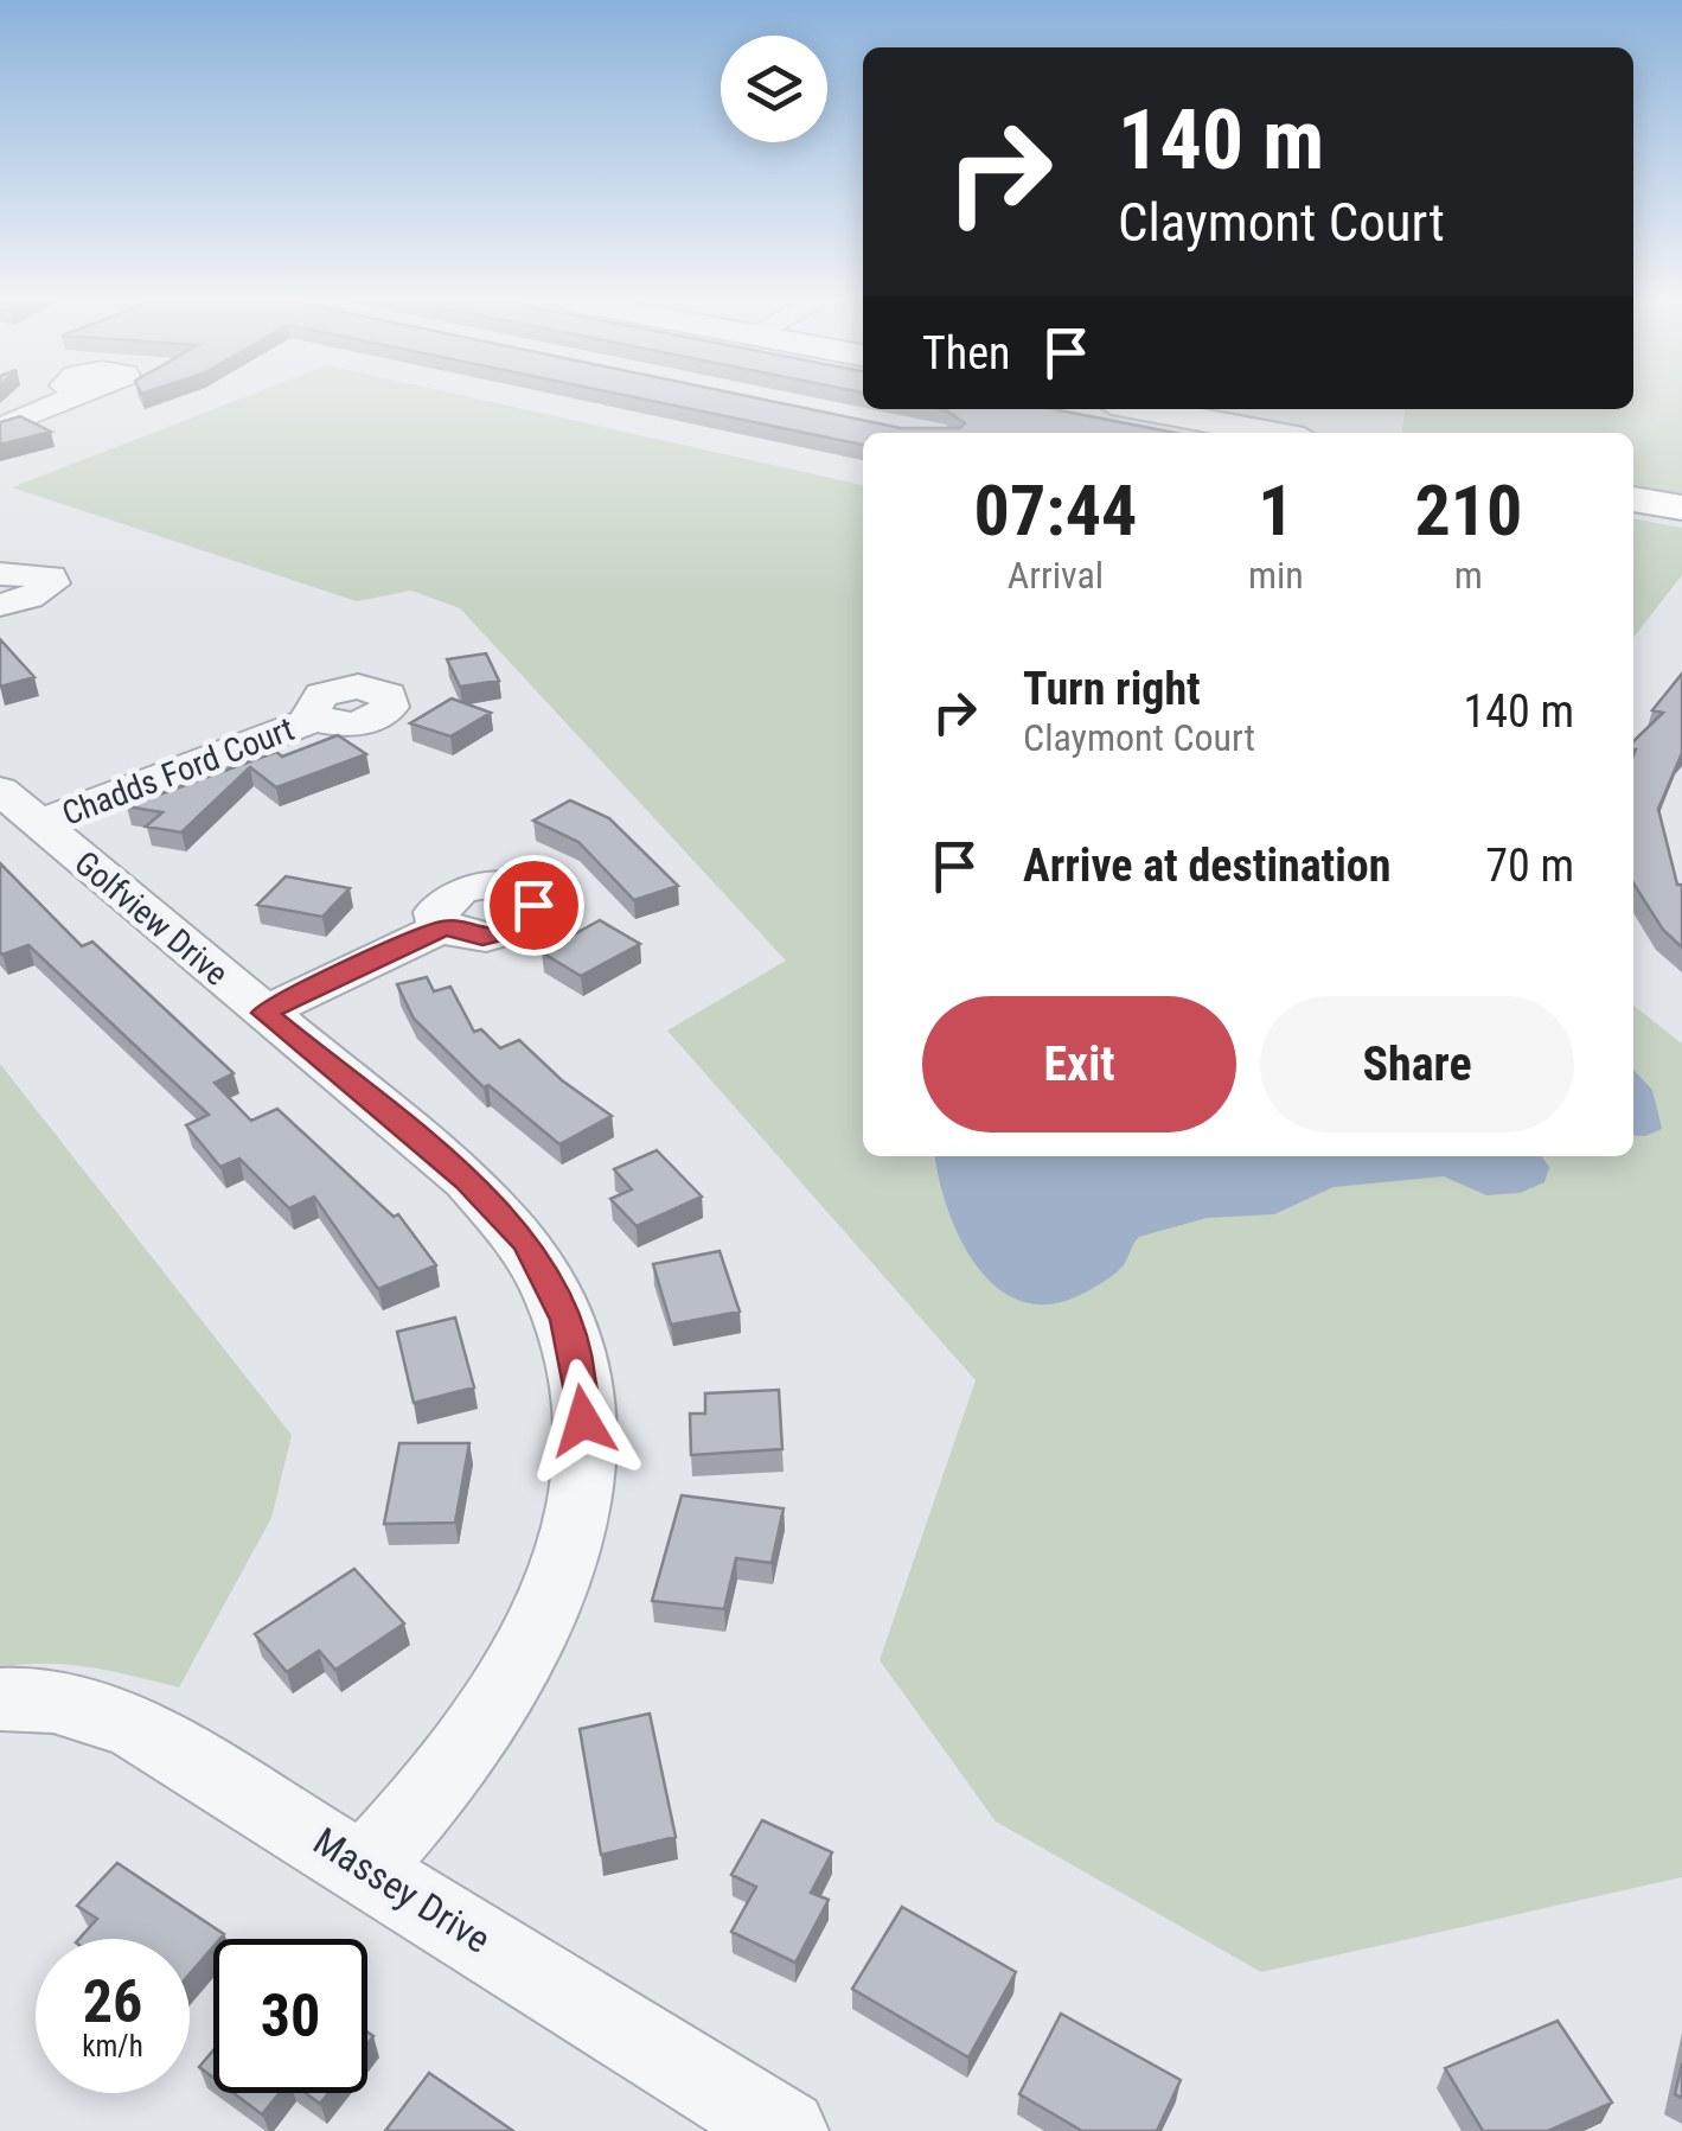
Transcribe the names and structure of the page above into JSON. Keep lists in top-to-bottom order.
{
  "streets": {
    "street": ["Chadds Ford Court", "Golfview Drive", "Massey Drive"]
  },
  "crossings": [
    ["Chadds Ford Court", "Golfview Drive"],
    ["Golfview Drive", "Massey Drive"]
  ],
  "page": {
    "turn": ["140 m", "Claymont Court"],
    "then": "Then",
    "eta": [
      "07:44",
      "Arrival",
      "1",
      "min",
      "210",
      "m"
    ],
    "list": [
      {
        "name": "Turn right",
        "note": "Claymont Court",
        "value": "140 m"
      },
      {
        "name": "Arrive at destination",
        "value": "70 m"
      }
    ],
    "buttons": ["Exit", "Share"],
    "speed": "26 km/h",
    "limit": "30"
  }
}
